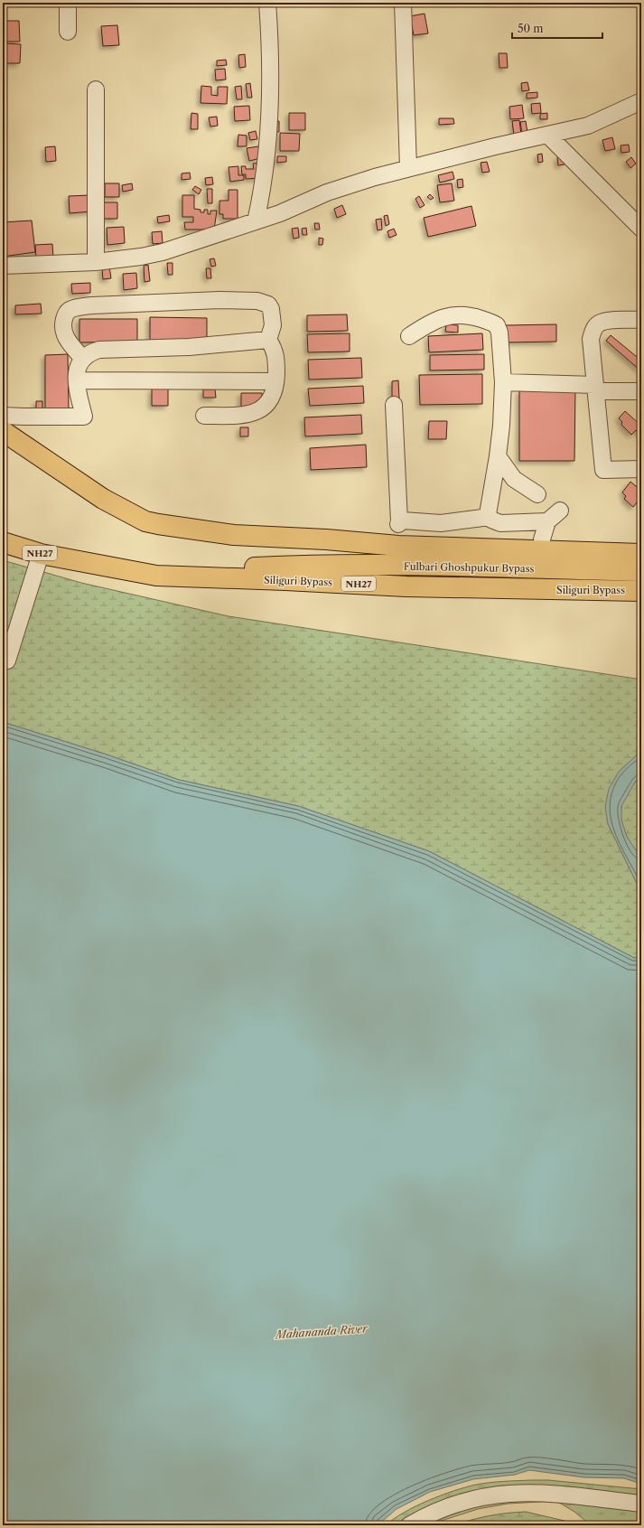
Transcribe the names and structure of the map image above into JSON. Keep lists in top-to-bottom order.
{
  "streets": {
    "main road": ["NH27", "Fulbari Ghoshpukur Bypass", "Siliguri Bypass"]
  },
  "crossings": [
    ["Fulbari Ghoshpukur Bypass", "Siliguri Bypass"]
  ],
  "water": ["Mahananda River"],
  "scale_bar": "50 m"
}
